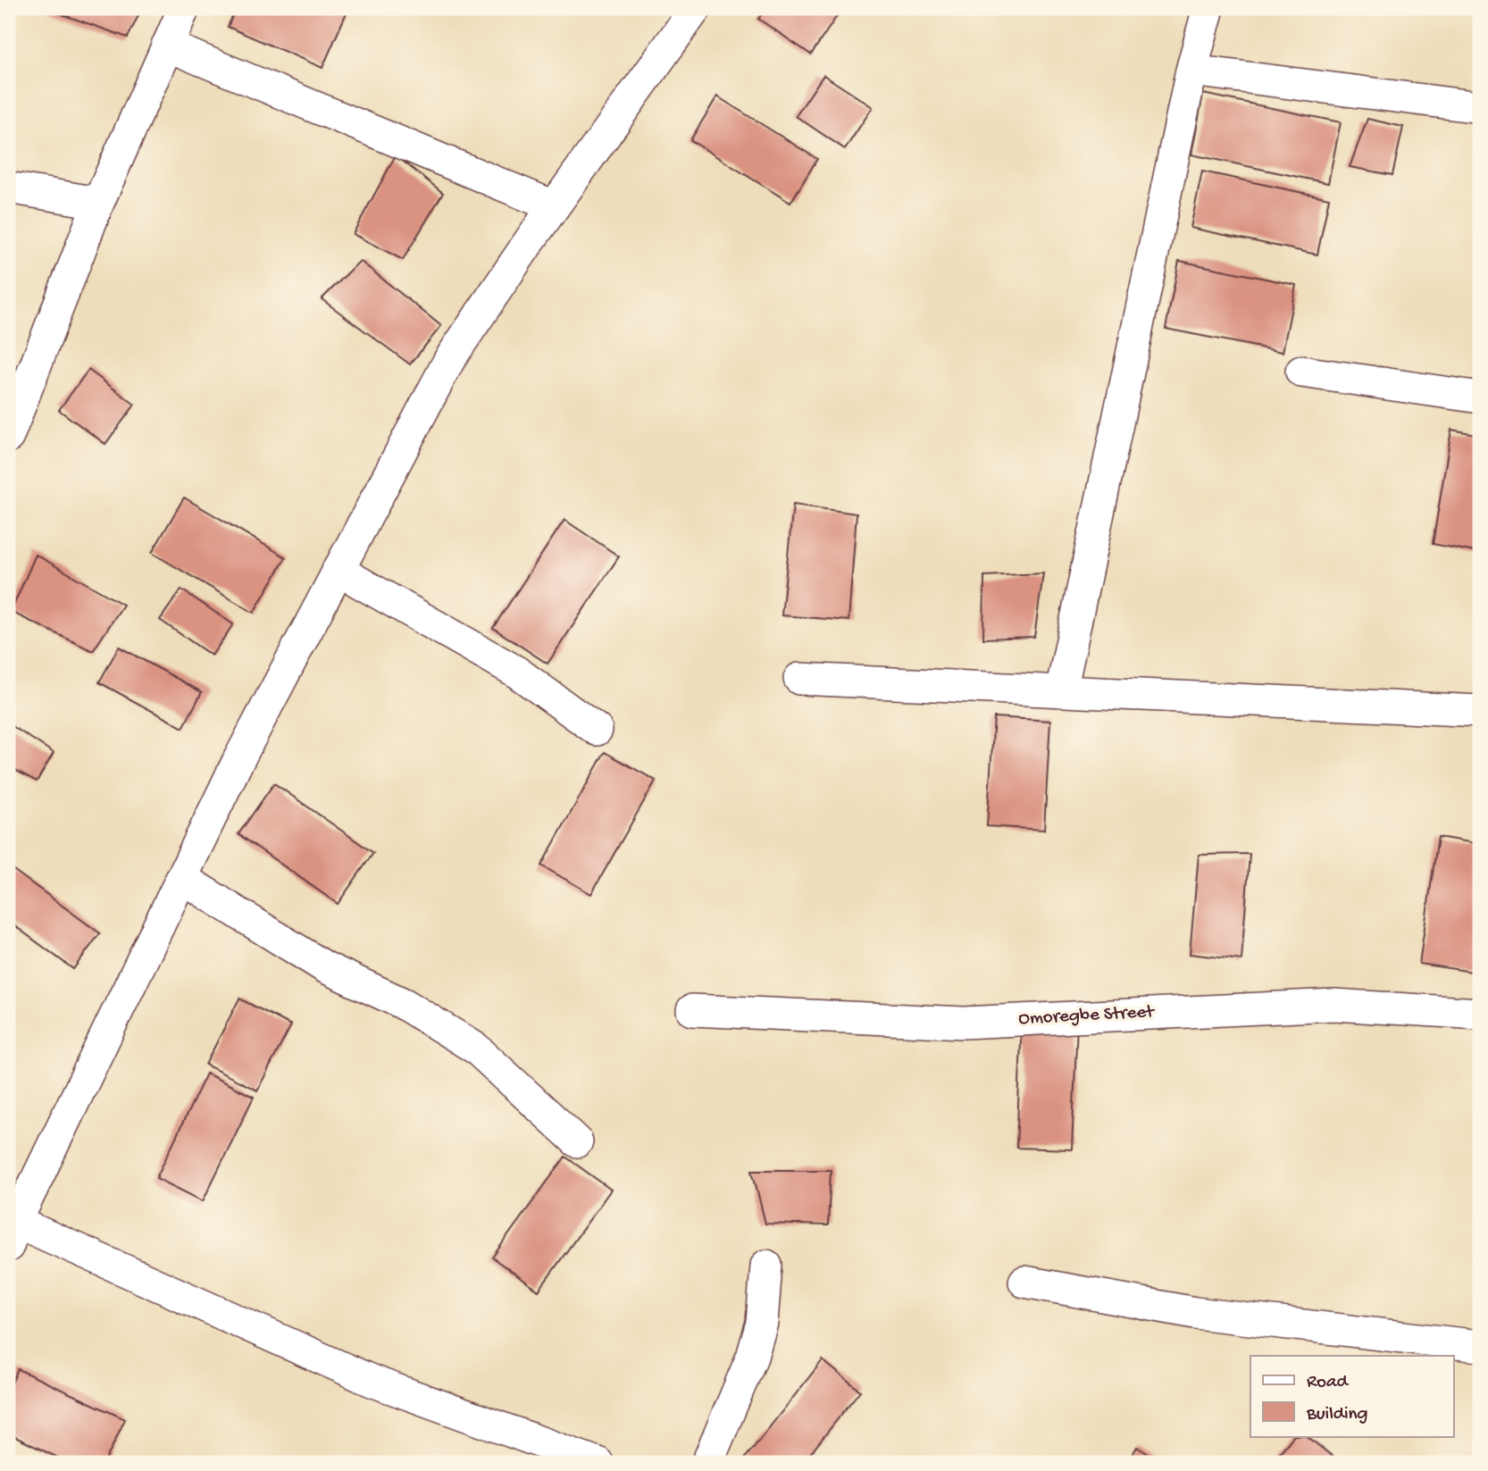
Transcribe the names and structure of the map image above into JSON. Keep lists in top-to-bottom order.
{
  "streets": {
    "street": ["Omoregbe Street"]
  },
  "legend": ["Road", "Building"]
}
